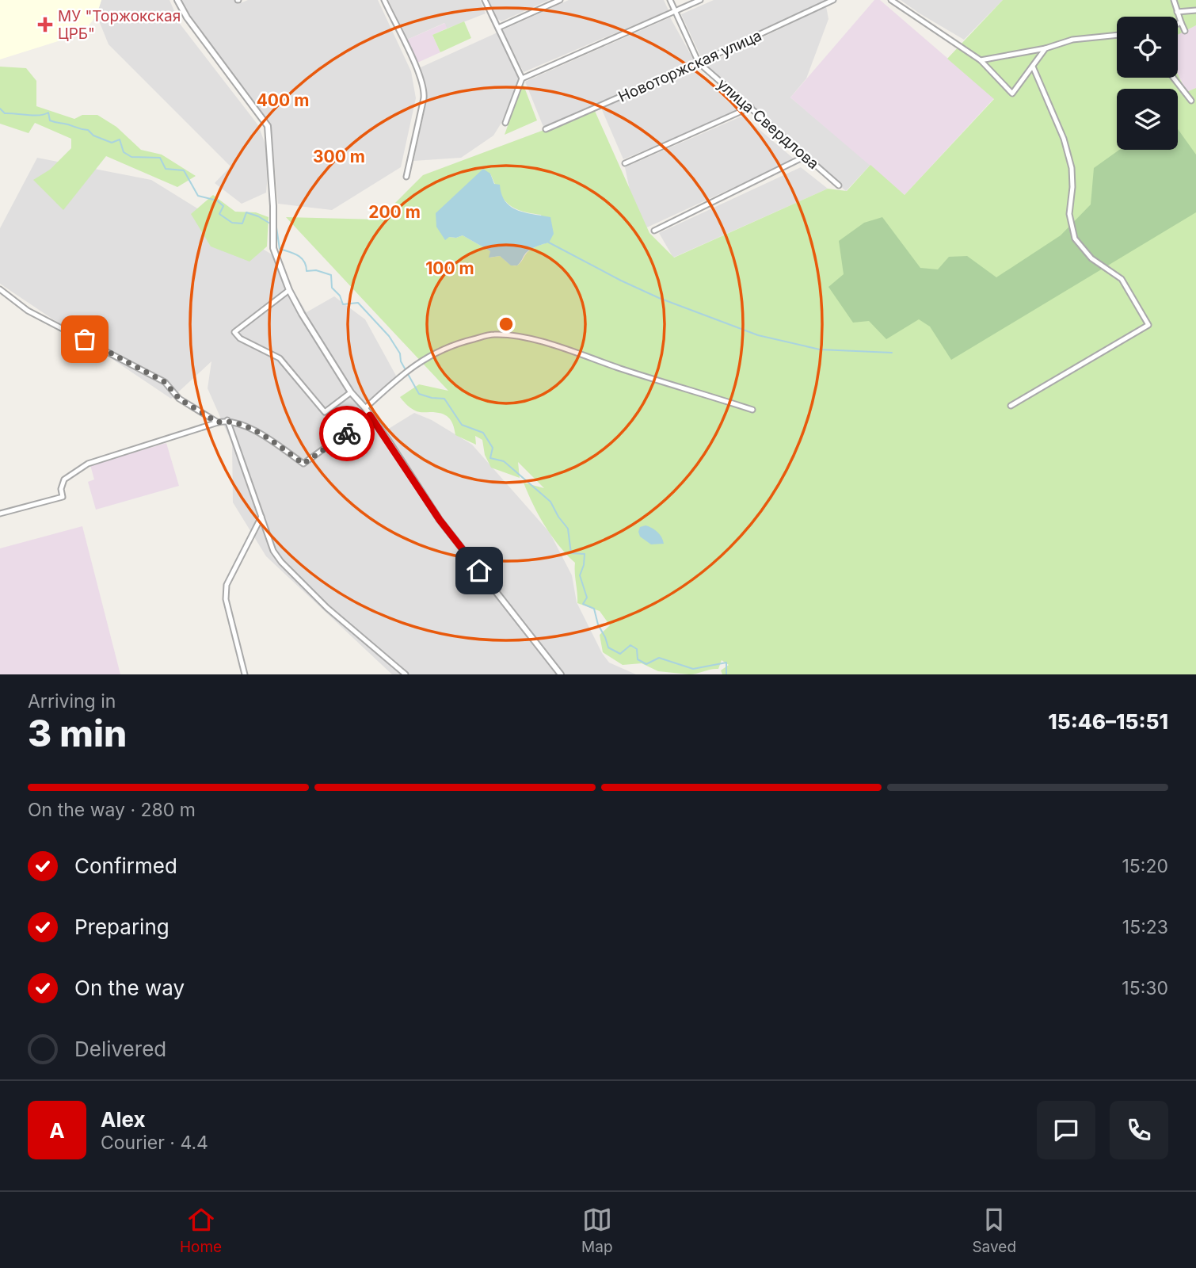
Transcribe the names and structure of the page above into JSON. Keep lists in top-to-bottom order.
{
  "streets": {
    "street": ["Новоторжская улица", "улица Свердлова"]
  },
  "crossings": [
    ["Новоторжская улица", "улица Свердлова"]
  ],
  "places": {
    "health": ["МУ \"Торжокская ЦРБ\""]
  },
  "page": {
    "heading": ["3 min", "Arriving in", "15:46–15:51"],
    "panel": ["Alex", "Courier · 4.4"],
    "bar": "On the way · 280 m",
    "list": [
      ["Confirmed", "15:20"],
      ["Preparing", "15:23"],
      ["On the way", "15:30"],
      "Delivered"
    ],
    "round": "A",
    "tabs": ["Home", "Map", "Saved"]
  },
  "rings": [
    "400 m",
    "300 m",
    "200 m",
    "100 m"
  ]
}
